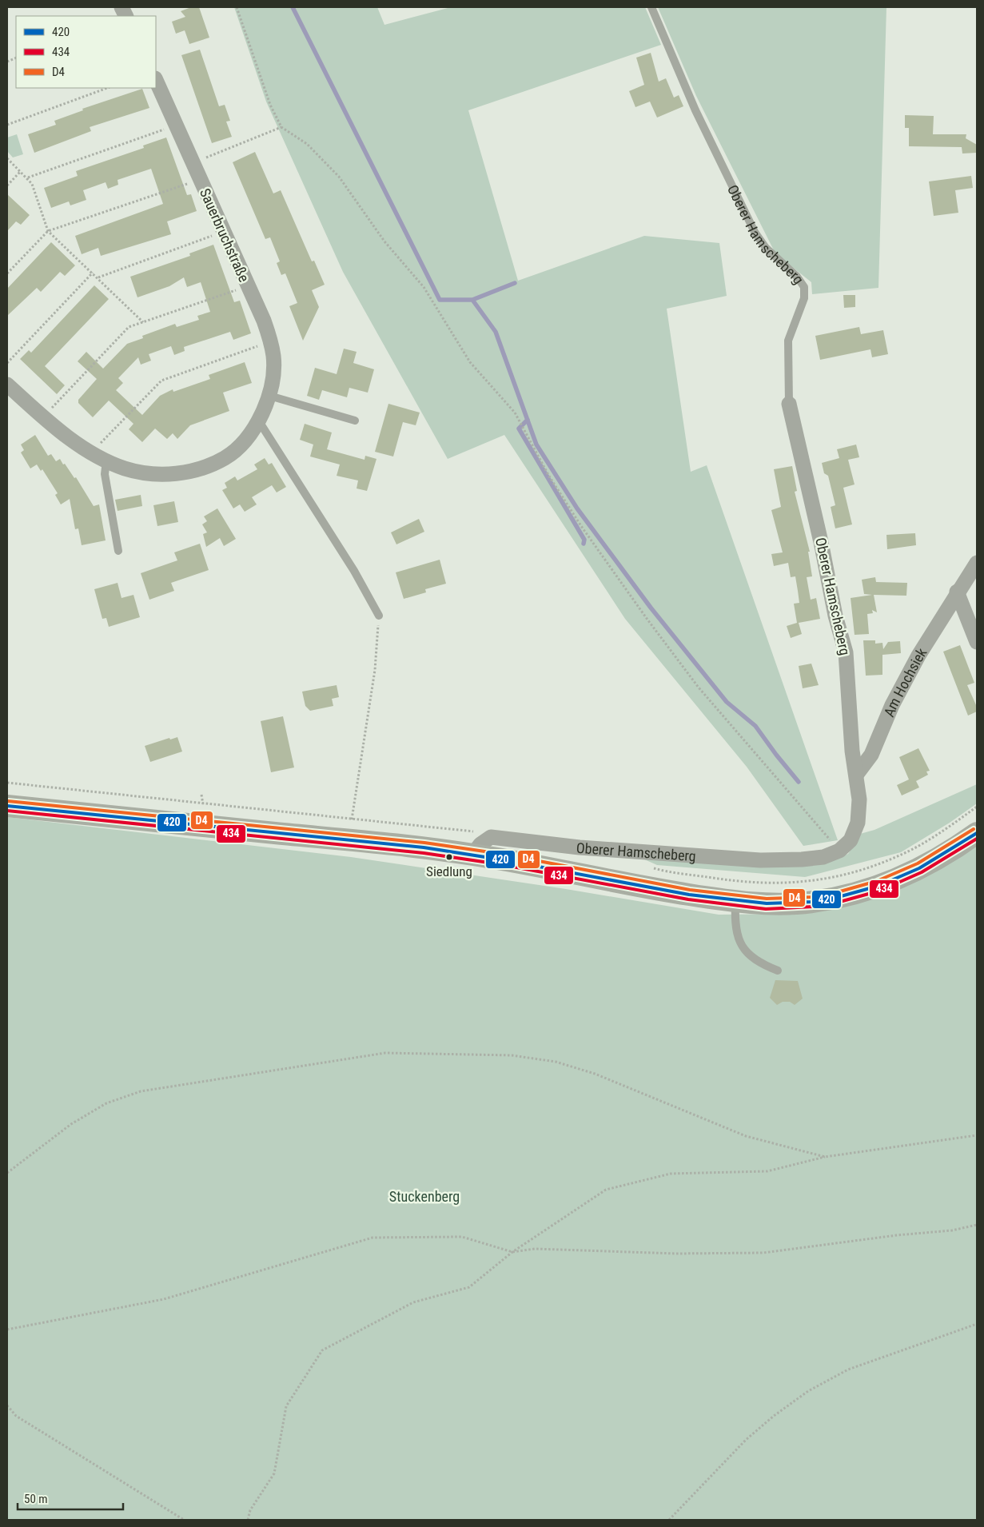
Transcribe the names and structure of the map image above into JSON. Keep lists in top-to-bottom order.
{
  "streets": {
    "street": ["Oberer Hamscheberg", "Sauerbruchstraße", "Am Hochsiek"]
  },
  "crossings": [
    ["Oberer Hamscheberg", "Am Hochsiek"]
  ],
  "parks": ["Stuckenberg"],
  "places": ["Siedlung"],
  "lines": ["transit line D4", "transit line 420", "transit line 434"],
  "legend": ["420", "434", "D4"],
  "scale_bar": "50 m"
}
